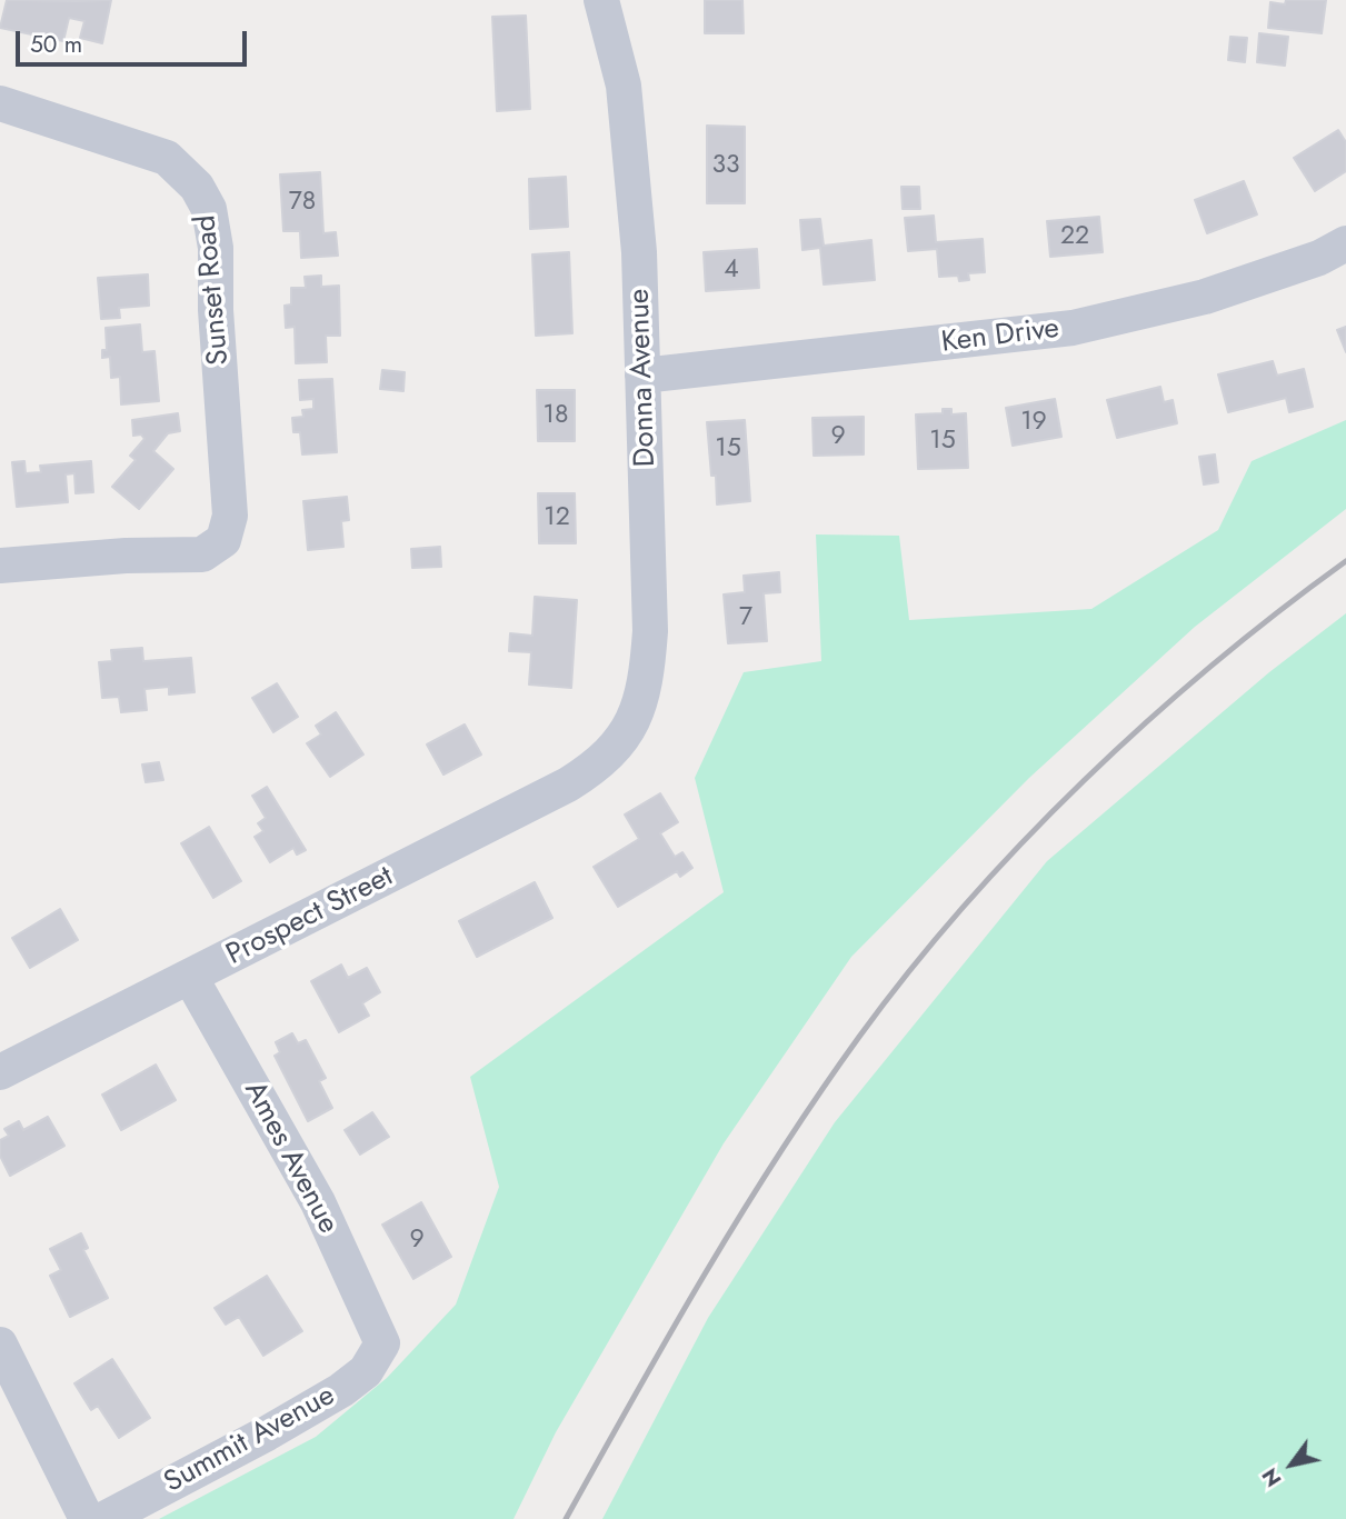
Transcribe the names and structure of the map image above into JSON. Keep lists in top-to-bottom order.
{
  "streets": {
    "street": [
      "Sunset Road",
      "Ken Drive",
      "Donna Avenue",
      "Prospect Street",
      "Ames Avenue",
      "Summit Avenue"
    ]
  },
  "crossings": [
    ["Ken Drive", "Donna Avenue"],
    ["Donna Avenue", "Prospect Street"],
    ["Prospect Street", "Ames Avenue"],
    ["Ames Avenue", "Summit Avenue"]
  ],
  "house_numbers": [
    "33",
    "78",
    "22",
    "4",
    "18",
    "19",
    "9",
    "15",
    "15",
    "12",
    "7",
    "9"
  ],
  "scale_bar": "50 m",
  "north": "bottom left"
}
